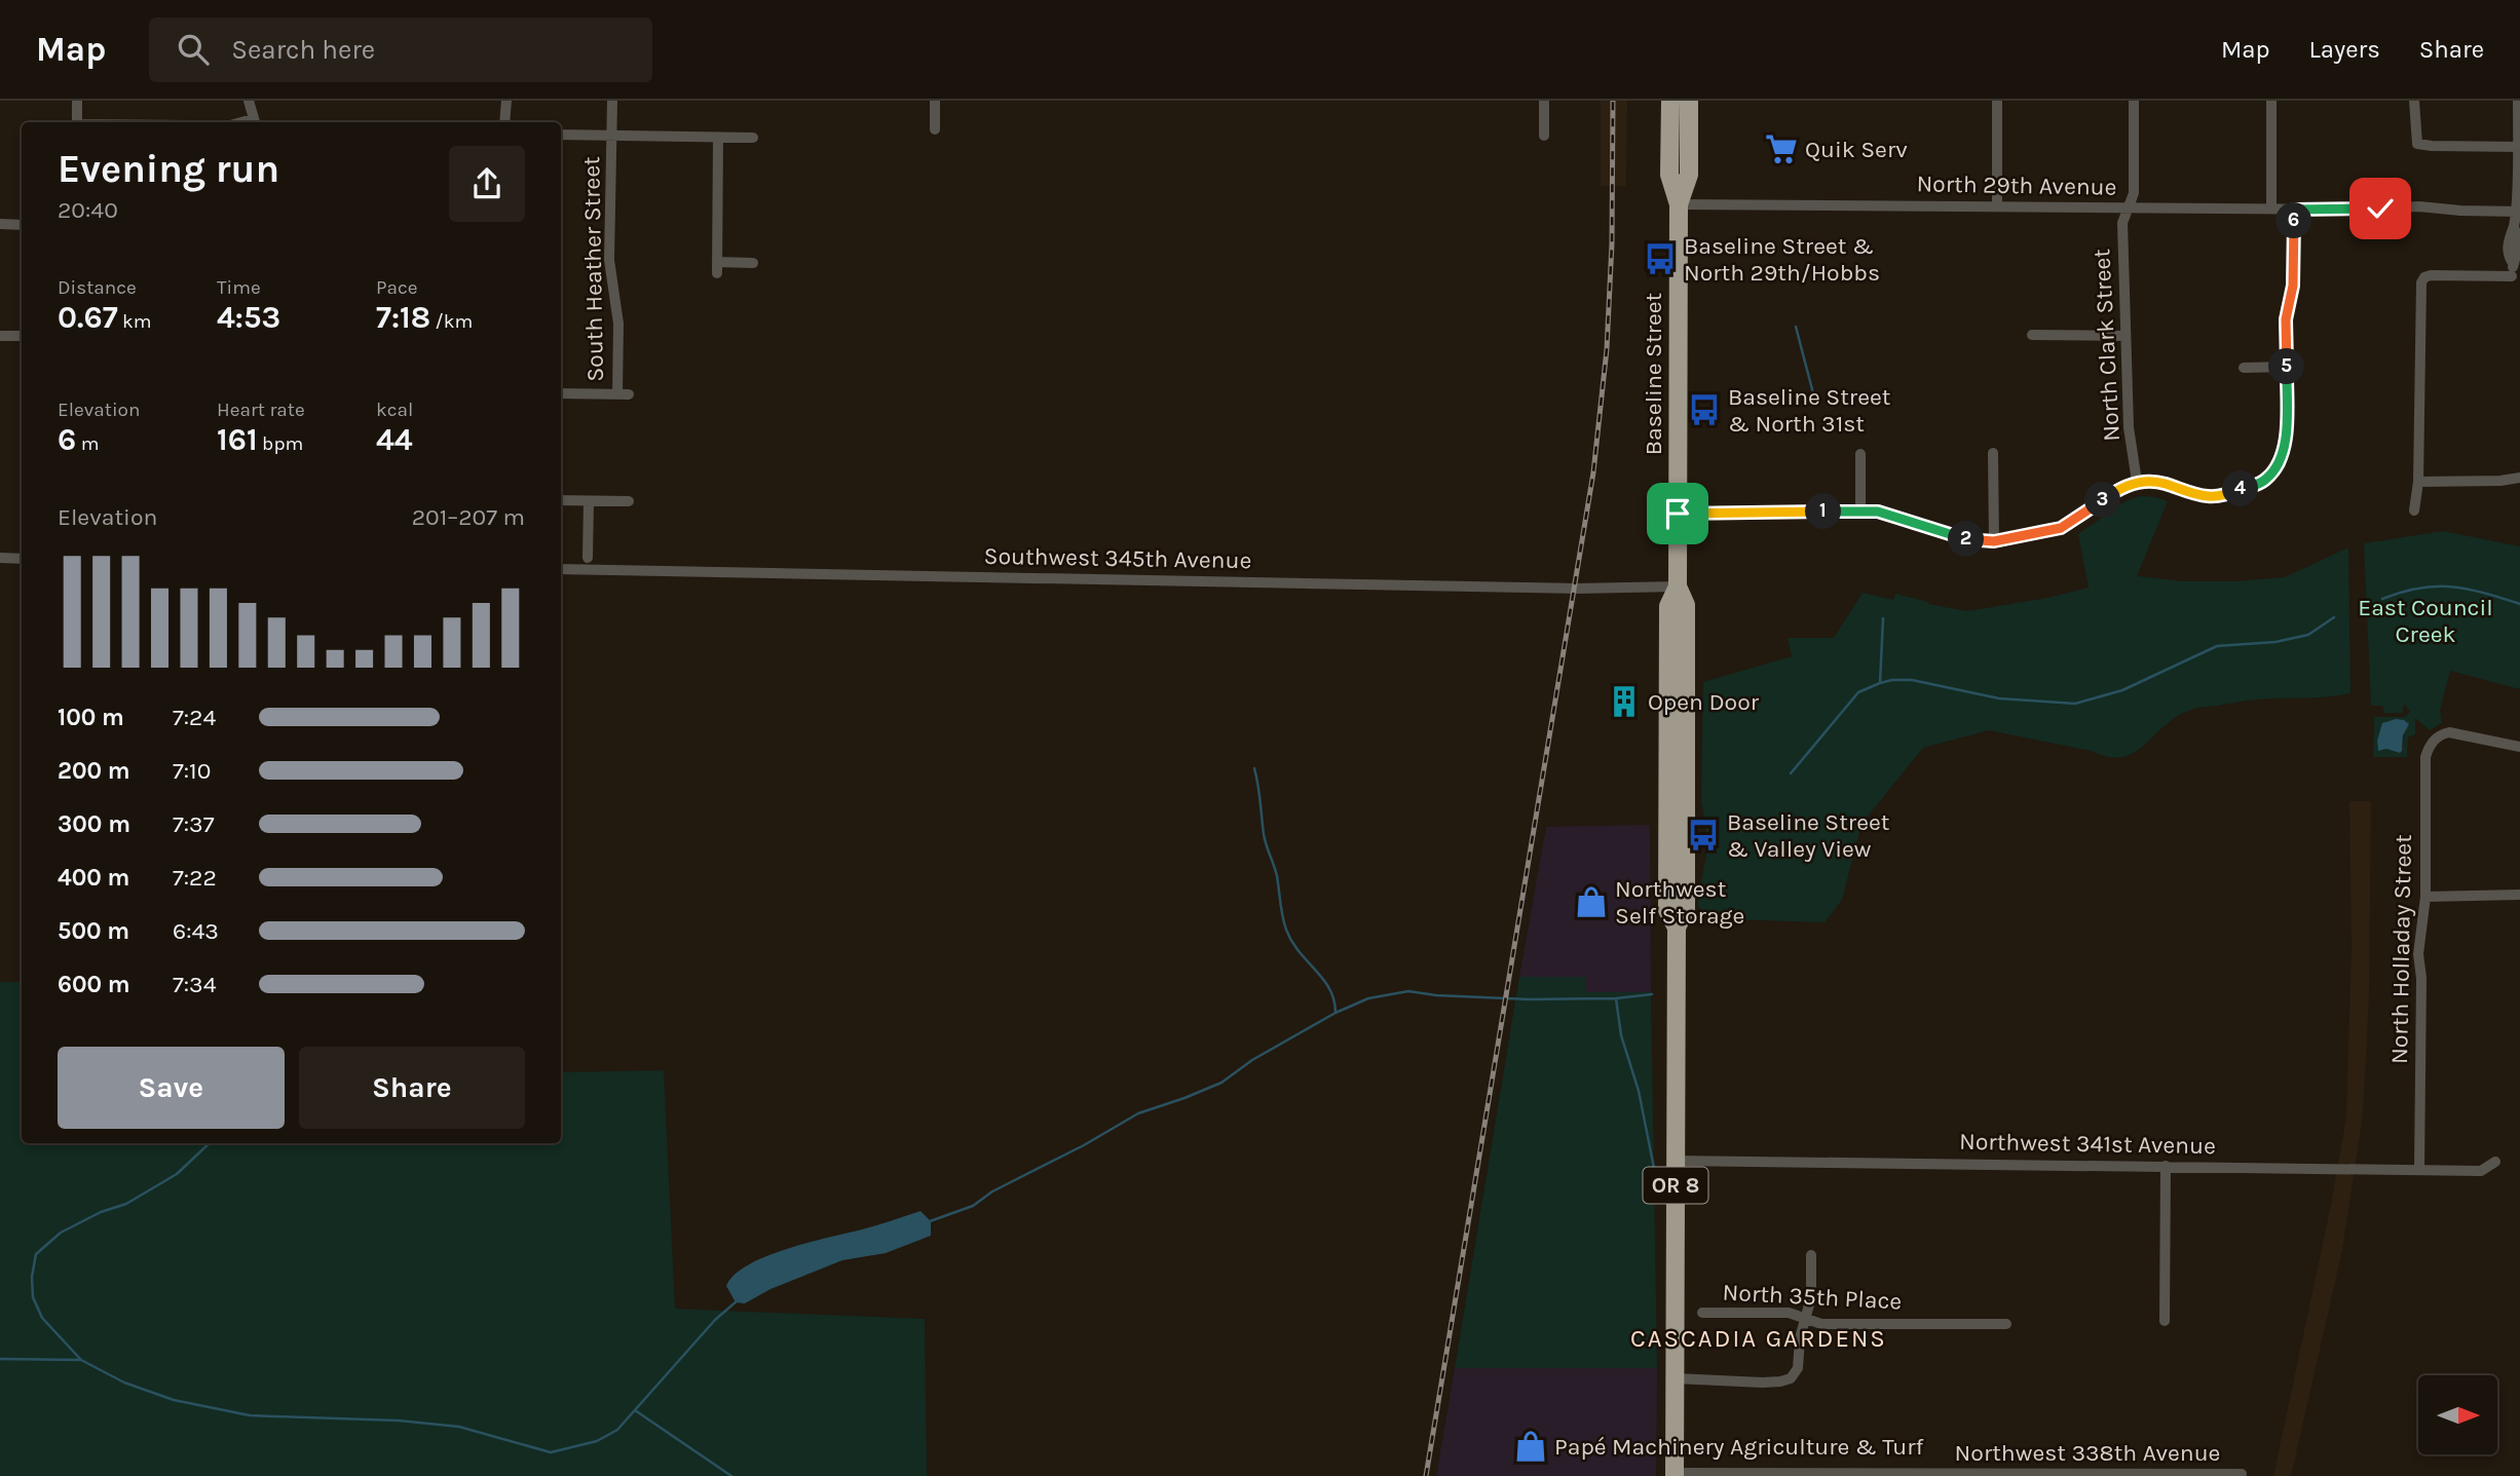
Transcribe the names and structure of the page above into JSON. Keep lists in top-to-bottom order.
{
  "streets": {
    "highway": ["Baseline Street", "OR 8"],
    "street": [
      "North 29th Avenue",
      "South Heather Street",
      "North Clark Street",
      "Southwest 345th Avenue",
      "North Holladay Street",
      "Northwest 341st Avenue",
      "North 35th Place",
      "Northwest 338th Avenue"
    ]
  },
  "crossings": [
    ["North 29th Avenue", "North Clark Street"],
    ["North 29th Avenue", "Baseline Street"],
    ["Baseline Street", "Southwest 345th Avenue"],
    ["Baseline Street", "Northwest 341st Avenue"],
    ["Baseline Street", "OR 8"],
    ["North Holladay Street", "Northwest 341st Avenue"],
    ["Northwest 341st Avenue", "OR 8"],
    ["OR 8", "Northwest 338th Avenue"]
  ],
  "districts": ["CASCADIA GARDENS"],
  "parks": ["East Council Creek"],
  "places": {
    "supermarket": ["Quik Serv"],
    "bus stop": ["Baseline Street & North 29th/Hobbs", "Baseline Street & North 31st", "Baseline Street & Valley View"],
    "building": ["Open Door"],
    "shop": ["Northwest Self Storage", "Papé Machinery Agriculture & Turf"]
  },
  "north": "right",
  "page": {
    "header": "Map",
    "search": "Search here",
    "nav": ["Map", "Layers", "Share"],
    "heading": ["Evening run", "20:40"],
    "pins": [
      "6",
      "5",
      "4",
      "3",
      "1",
      "2"
    ],
    "stats": [
      ["Distance", "0.67 km"],
      ["Time", "4:53"],
      ["Pace", "7:18 /km"],
      ["Elevation", "6 m"],
      ["Heart rate", "161 bpm"],
      ["kcal", "44"]
    ],
    "chart": ["Elevation", "201–207 m"],
    "list": [
      {
        "name": "100 m",
        "note": "7:24"
      },
      {
        "name": "200 m",
        "note": "7:10"
      },
      {
        "name": "300 m",
        "note": "7:37"
      },
      {
        "name": "400 m",
        "note": "7:22"
      },
      {
        "name": "500 m",
        "note": "6:43"
      },
      {
        "name": "600 m",
        "note": "7:34"
      }
    ],
    "buttons": ["Save", "Share"]
  }
}
